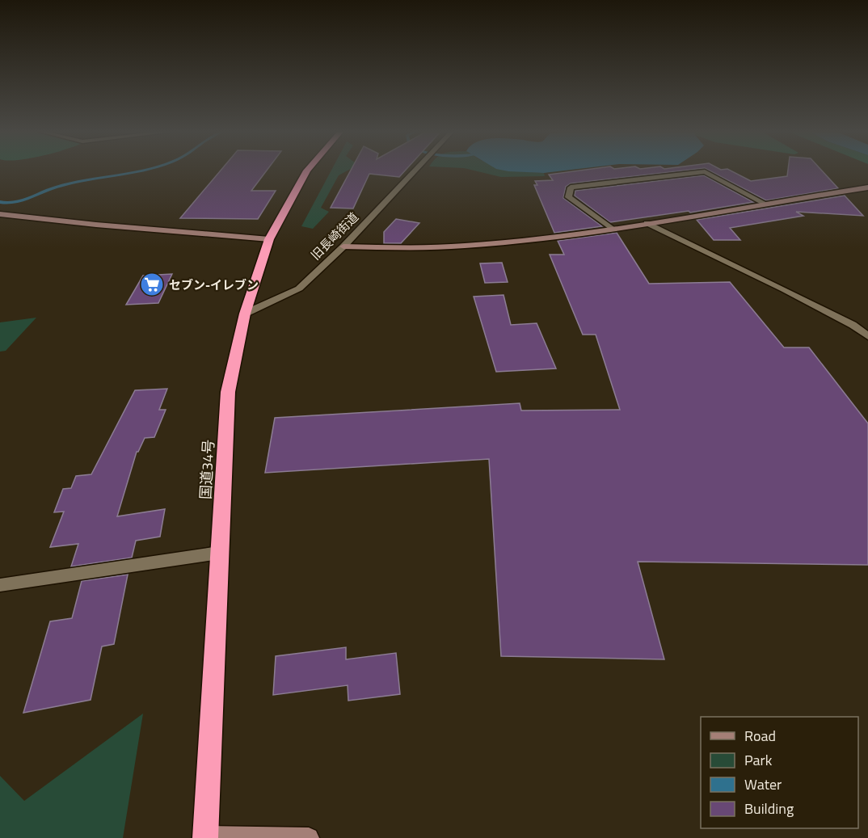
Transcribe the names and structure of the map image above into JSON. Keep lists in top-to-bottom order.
{
  "streets": {
    "highway": ["国道34号"],
    "street": ["旧長崎街道"]
  },
  "crossings": [
    ["旧長崎街道", "国道34号"]
  ],
  "places": {
    "supermarket": ["セブン-イレブン"]
  },
  "legend": [
    "Road",
    "Park",
    "Water",
    "Building"
  ]
}
